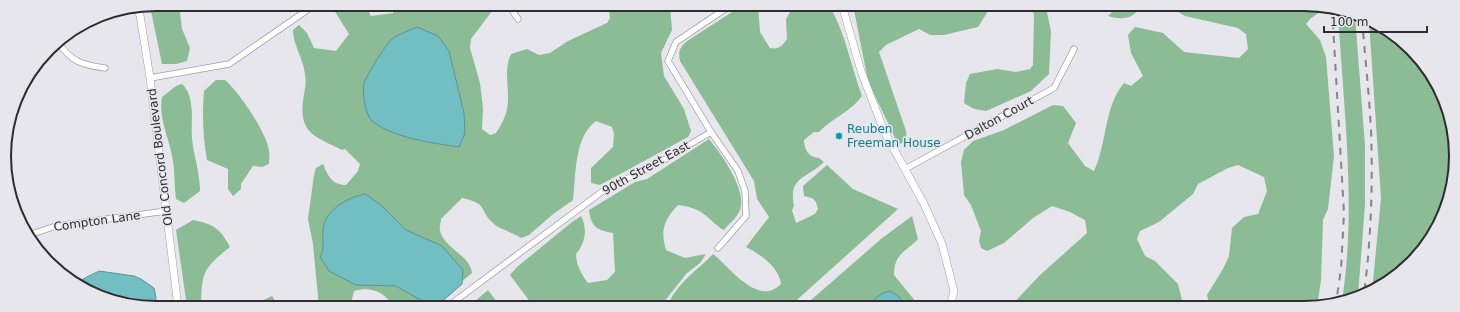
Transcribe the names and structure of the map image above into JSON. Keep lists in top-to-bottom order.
{
  "streets": {
    "street": [
      "Dalton Court",
      "Old Concord Boulevard",
      "90th Street East",
      "Compton Lane"
    ]
  },
  "crossings": [
    ["Old Concord Boulevard", "Compton Lane"]
  ],
  "places": ["Reuben Freeman House"],
  "scale_bar": "100 m"
}
